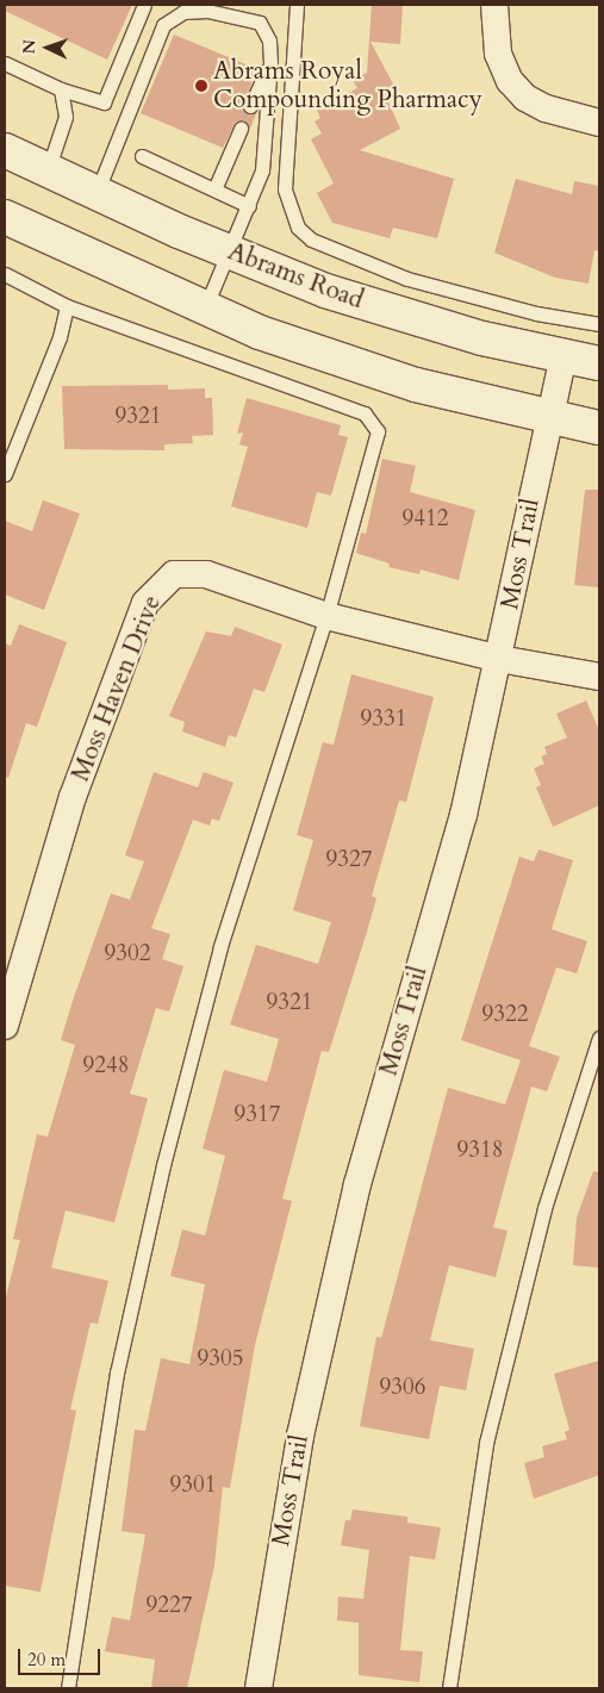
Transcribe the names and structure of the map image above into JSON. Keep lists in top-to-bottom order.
{
  "streets": {
    "main road": ["Abrams Road"],
    "street": ["Moss Trail", "Moss Haven Drive"]
  },
  "crossings": [
    ["Abrams Road", "Moss Trail"],
    ["Moss Trail", "Moss Haven Drive"]
  ],
  "places": ["Abrams Royal Compounding Pharmacy"],
  "house_numbers": [
    "9321",
    "9412",
    "9331",
    "9327",
    "9302",
    "9321",
    "9322",
    "9248",
    "9317",
    "9318",
    "9305",
    "9306",
    "9301",
    "9227"
  ],
  "scale_bar": "20 m",
  "north": "left"
}
